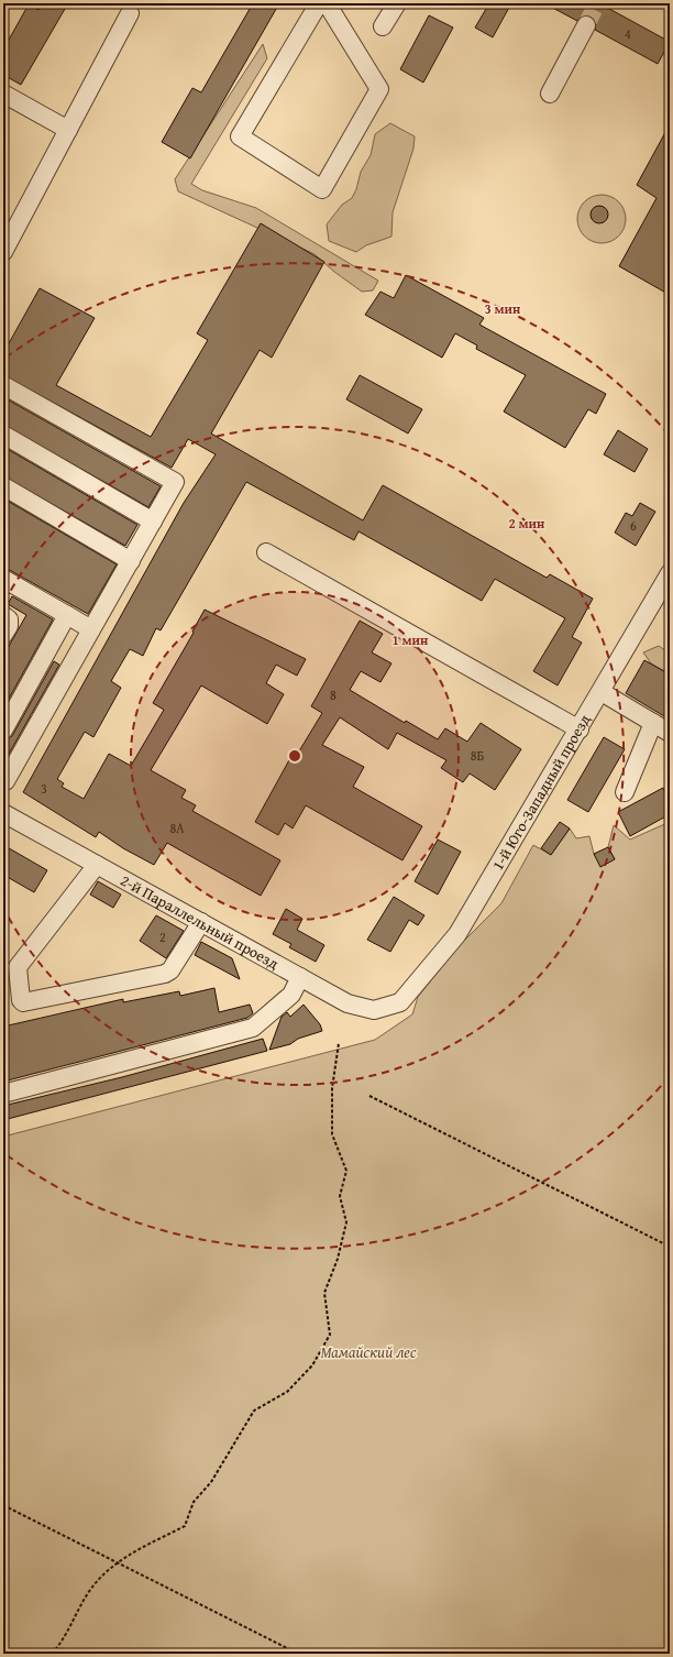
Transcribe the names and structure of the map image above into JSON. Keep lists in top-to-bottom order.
{
  "streets": {
    "street": ["1-й Юго-Западный проезд", "2-й Параллельный проезд"]
  },
  "crossings": [
    ["1-й Юго-Западный проезд", "2-й Параллельный проезд"]
  ],
  "parks": ["Мамайский лес"],
  "house_numbers": [
    "4",
    "6",
    "8",
    "8Б",
    "3",
    "8А",
    "2"
  ],
  "rings": ["3 мин", "2 мин", "1 мин"]
}
